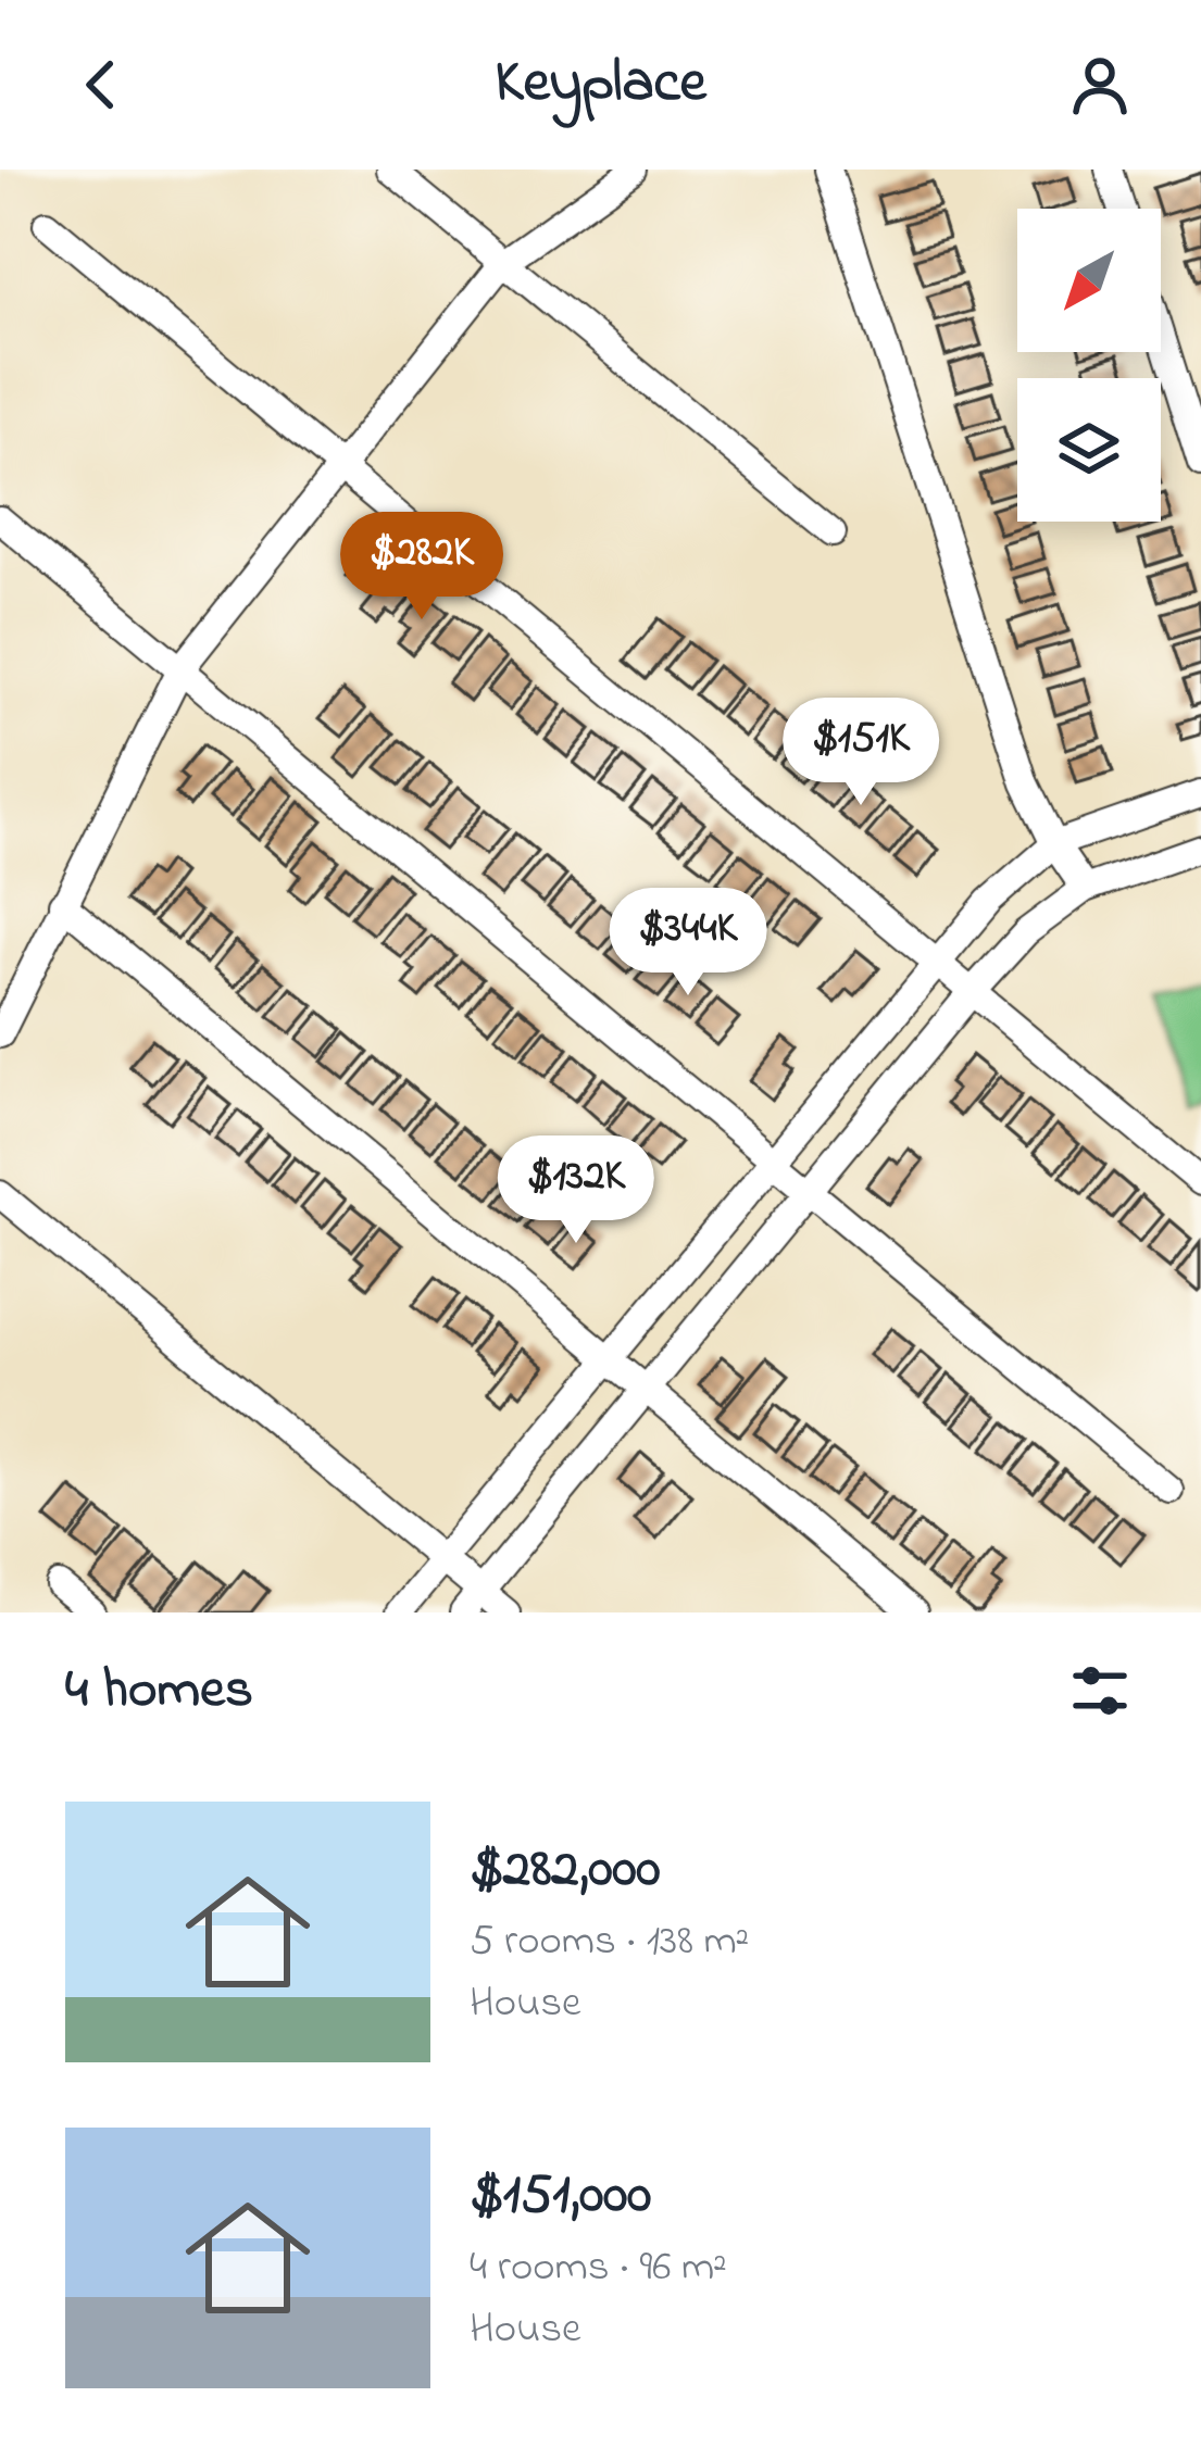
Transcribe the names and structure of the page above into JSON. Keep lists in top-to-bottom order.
{
  "north": "bottom left",
  "page": {
    "header": "Keyplace",
    "price": [
      "$282K",
      "$151K",
      "$344K",
      "$132K"
    ],
    "heading": "4 homes",
    "list": [
      {
        "name": "$282,000",
        "note": "5 rooms · 138 m² · House"
      },
      {
        "name": "$151,000",
        "note": "4 rooms · 96 m² · House"
      }
    ]
  }
}
